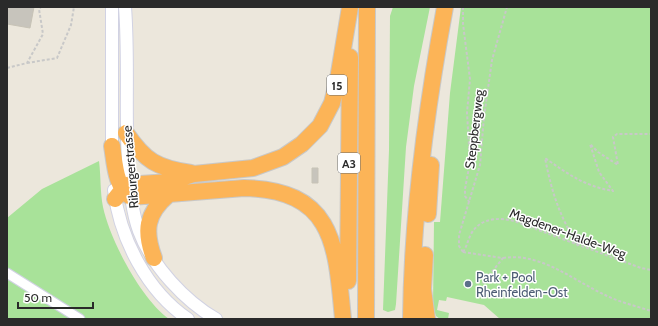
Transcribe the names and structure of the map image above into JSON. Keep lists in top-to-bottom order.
{
  "streets": {
    "highway": ["15", "A3"],
    "main road": ["Riburgerstrasse"],
    "path": ["Steppbergweg", "Magdener-Halde-Weg"]
  },
  "crossings": [
    ["15", "A3"],
    ["Steppbergweg", "Magdener-Halde-Weg"]
  ],
  "places": ["Park + Pool Rheinfelden-Ost"],
  "scale_bar": "50 m"
}
